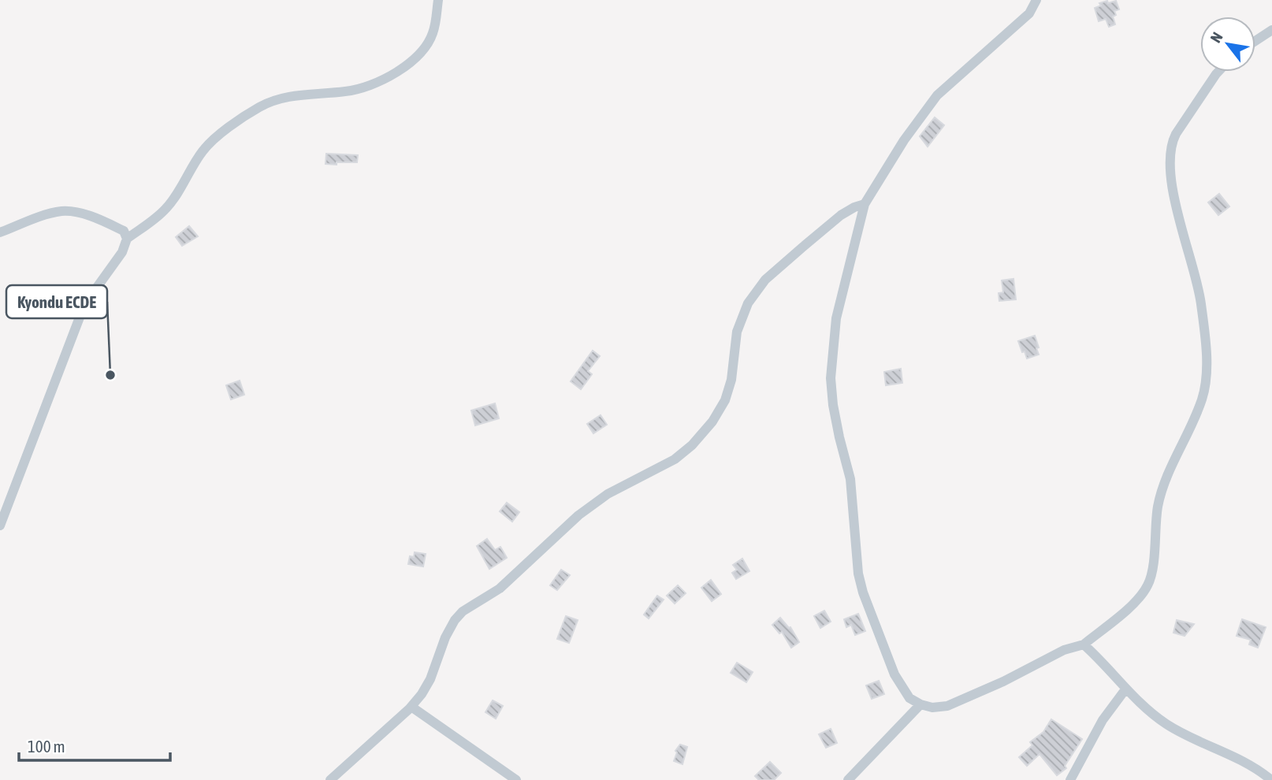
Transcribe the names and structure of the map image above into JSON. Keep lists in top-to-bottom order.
{
  "places": ["Kyondu ECDE"],
  "scale_bar": "100 m",
  "north": "top left"
}
